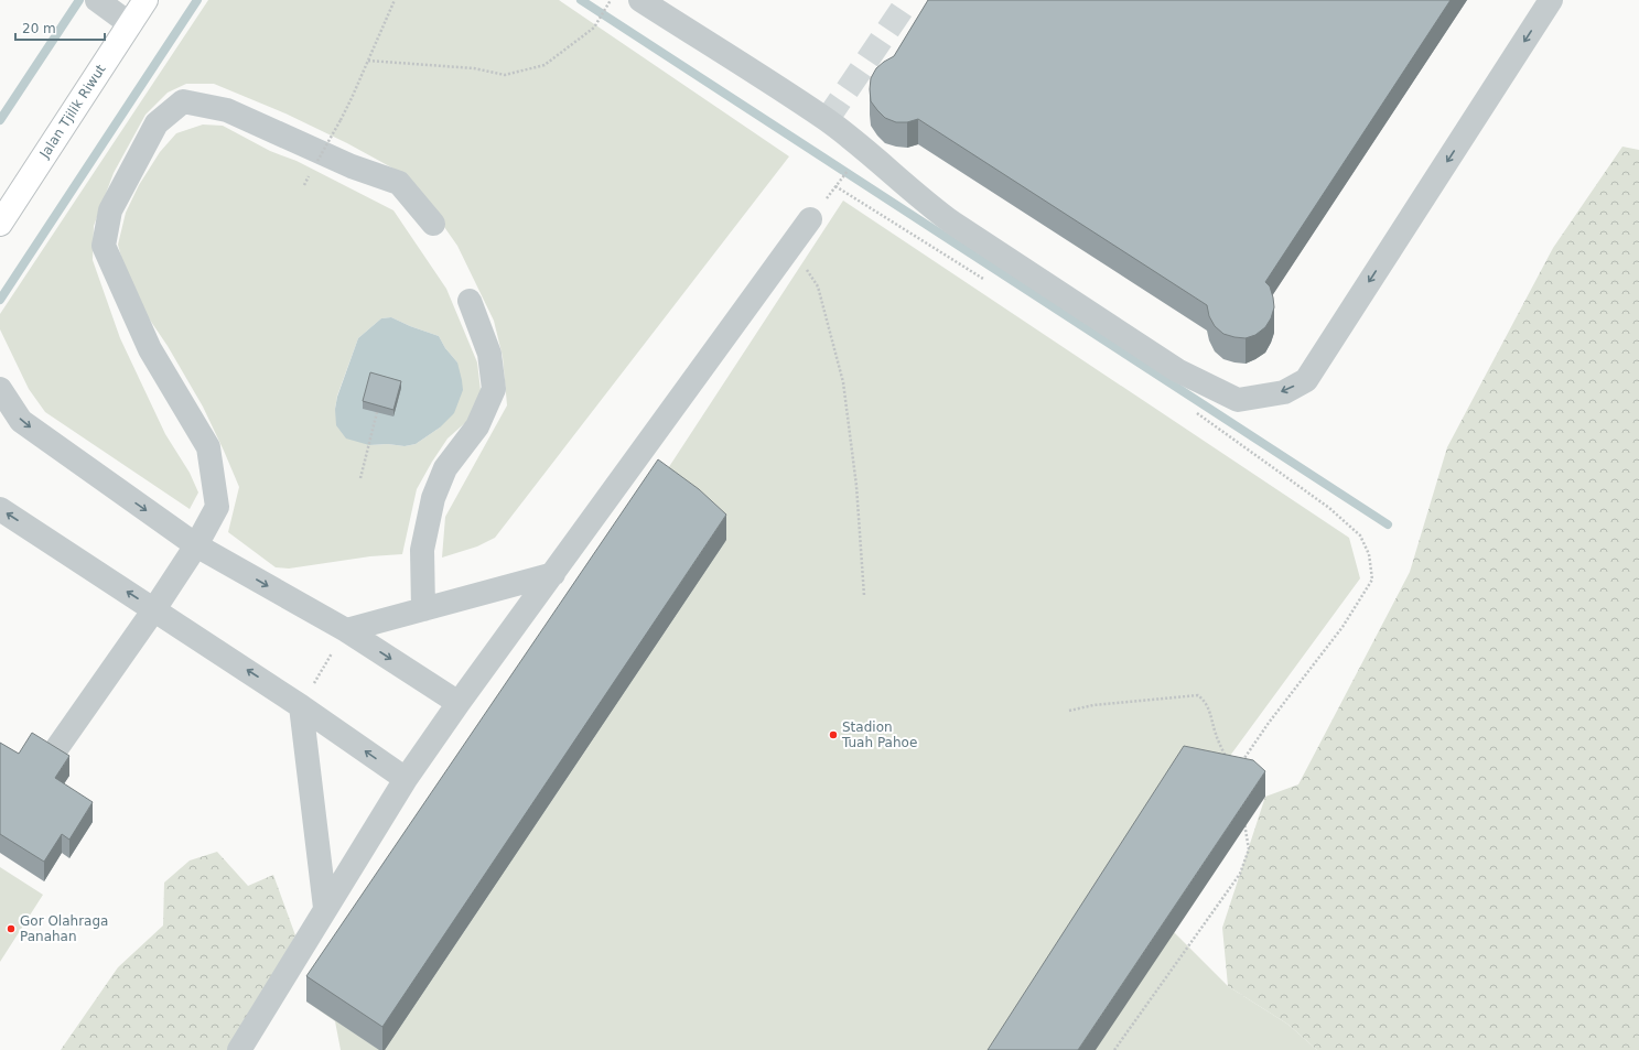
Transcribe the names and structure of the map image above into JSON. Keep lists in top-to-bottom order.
{
  "streets": {
    "highway": ["Jalan Tjilik Riwut"]
  },
  "places": ["Stadion Tuah Pahoe", "Gor Olahraga Panahan"],
  "scale_bar": "20 m"
}
